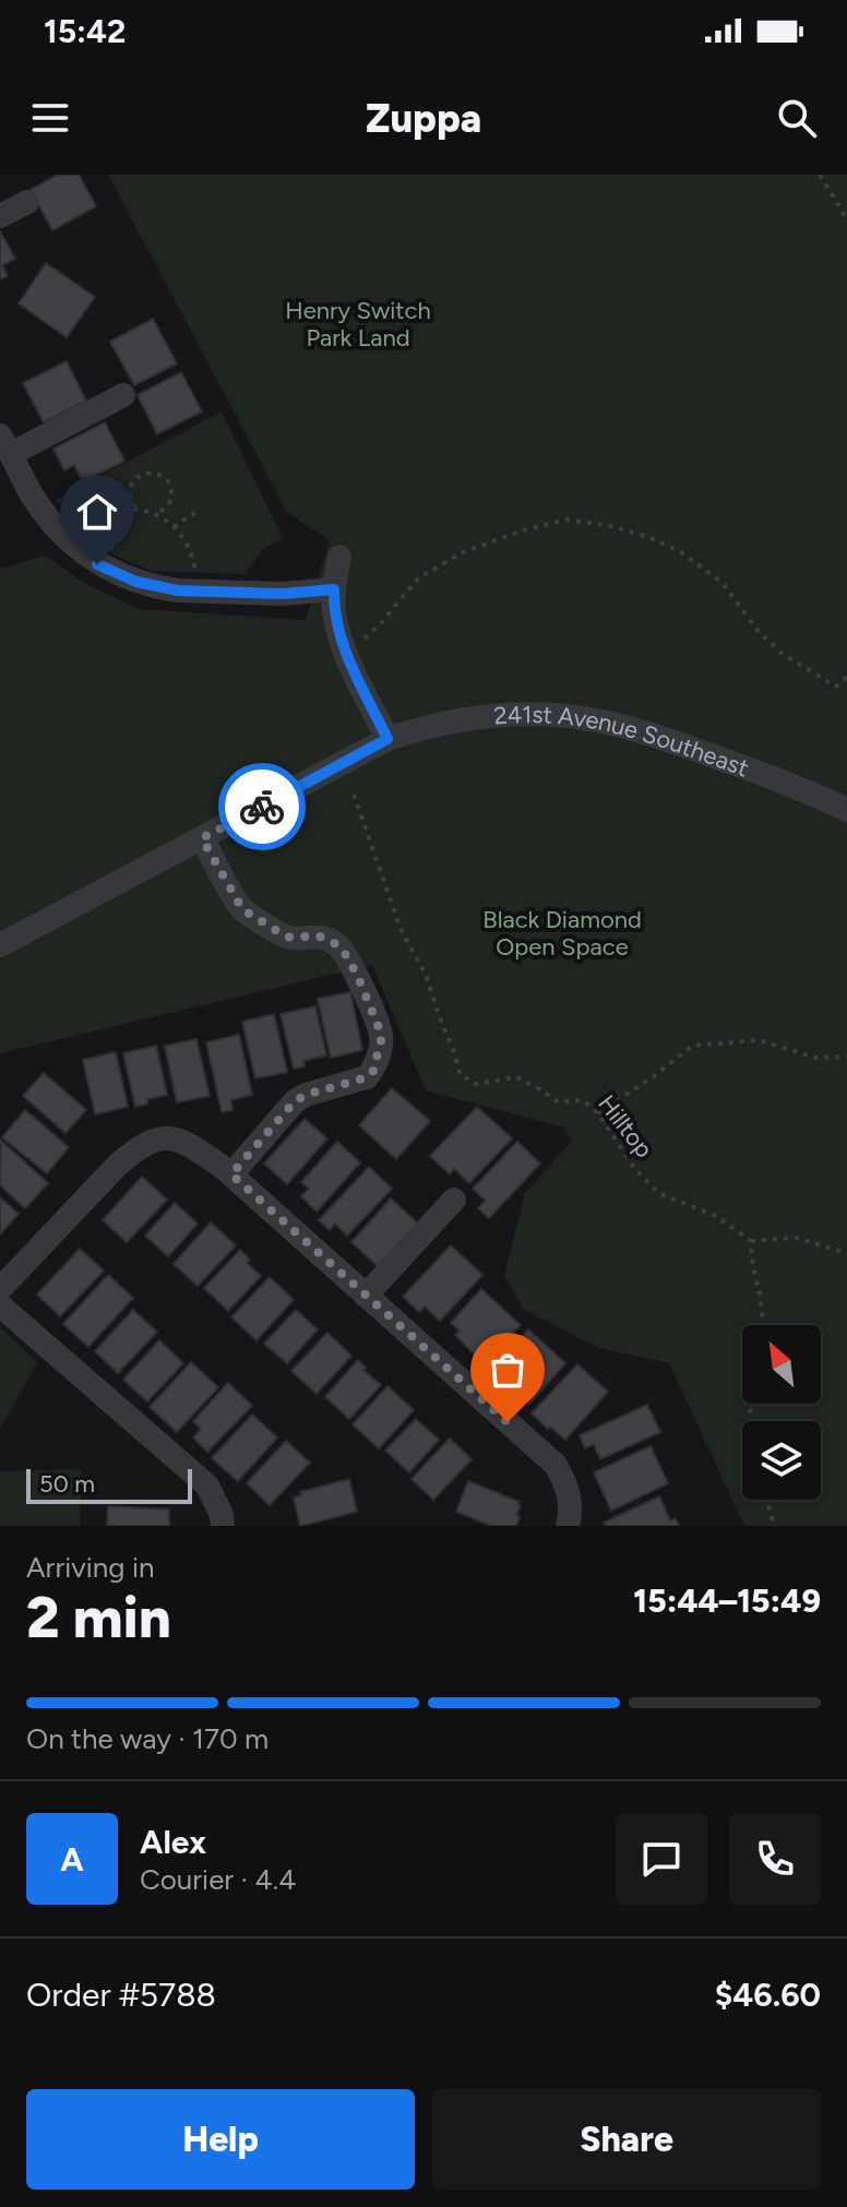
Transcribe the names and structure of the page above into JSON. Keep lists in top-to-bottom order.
{
  "streets": {
    "street": ["241st Avenue Southeast"],
    "path": ["Hilltop"]
  },
  "parks": ["Henry Switch Park Land", "Black Diamond Open Space"],
  "scale_bar": "50 m",
  "north": "top left",
  "page": {
    "status": "15:42",
    "header": "Zuppa",
    "scale": "50 m",
    "heading": ["2 min", "Arriving in", "15:44–15:49"],
    "panel": [
      "Alex",
      "Courier · 4.4",
      "Order #5788",
      "$46.60"
    ],
    "bar": "On the way · 170 m",
    "round": "A",
    "buttons": ["Help", "Share"]
  }
}
